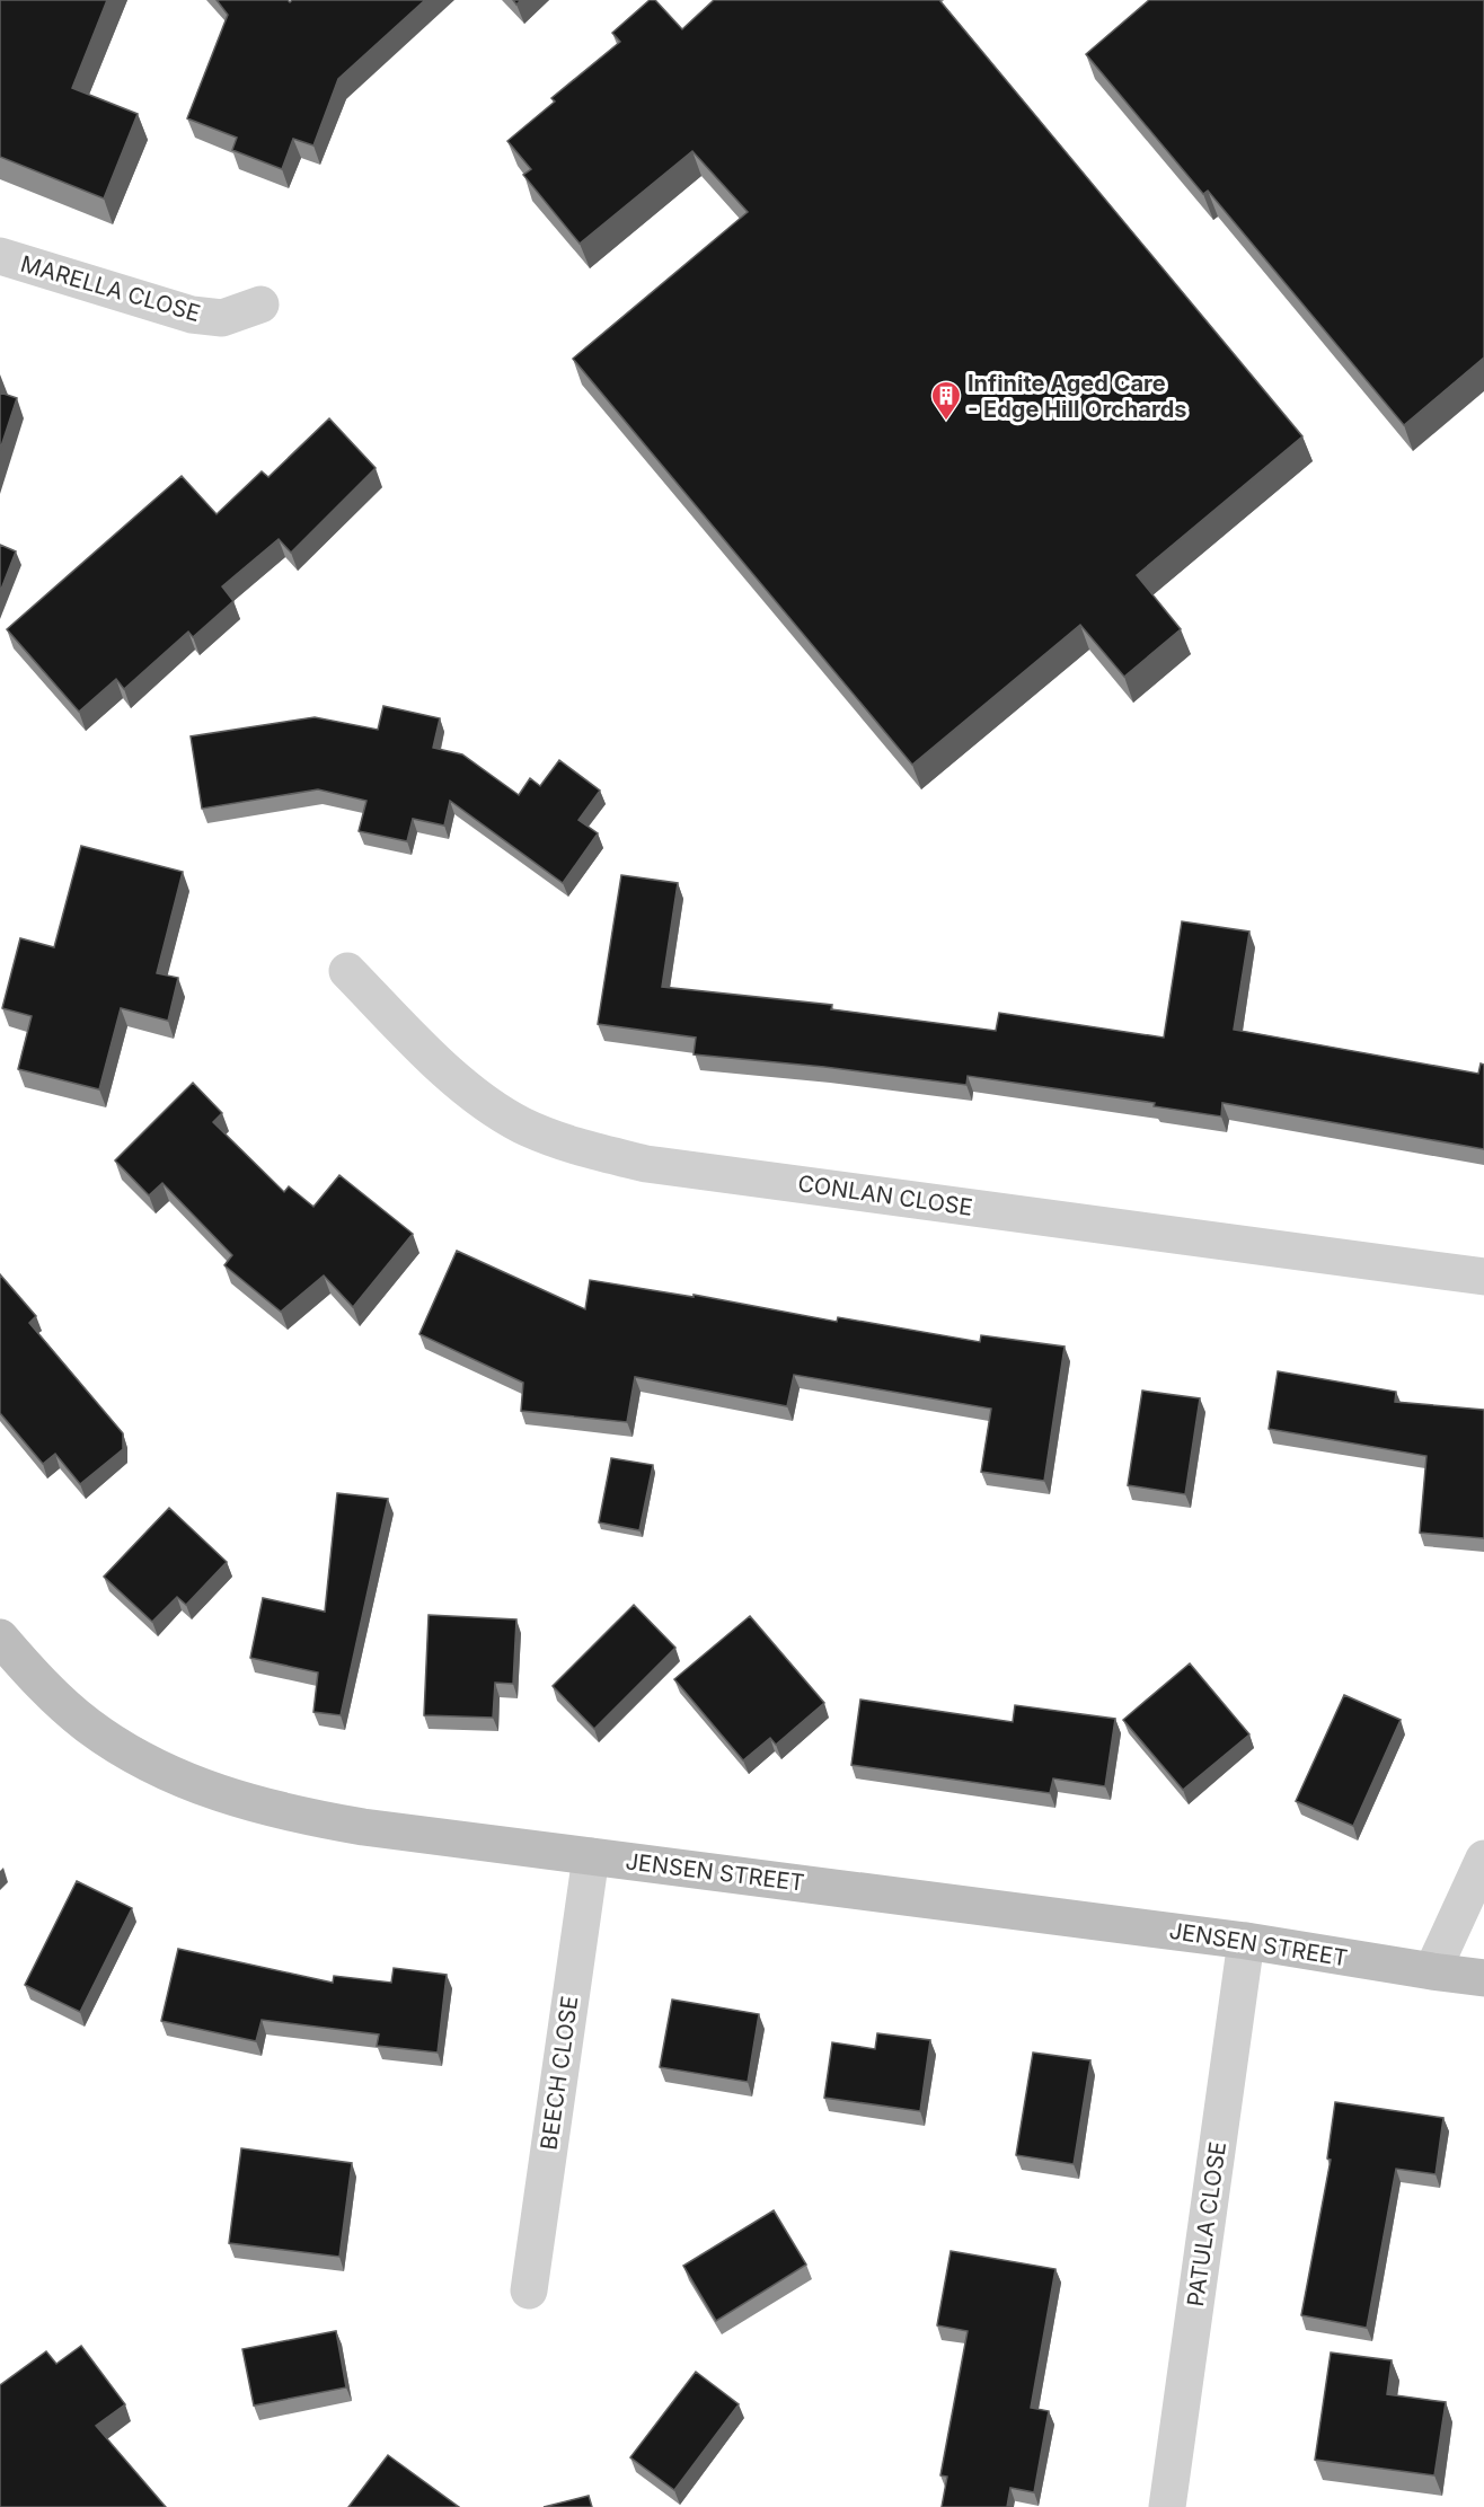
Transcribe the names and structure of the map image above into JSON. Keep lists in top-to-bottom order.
{
  "streets": {
    "street": [
      "MARELLA CLOSE",
      "CONLAN CLOSE",
      "JENSEN STREET",
      "BEECH CLOSE",
      "PATULA CLOSE"
    ]
  },
  "crossings": [
    ["JENSEN STREET", "BEECH CLOSE"],
    ["JENSEN STREET", "PATULA CLOSE"]
  ],
  "places": {
    "building": ["Infinite Aged Care - Edge Hill Orchards"]
  }
}
